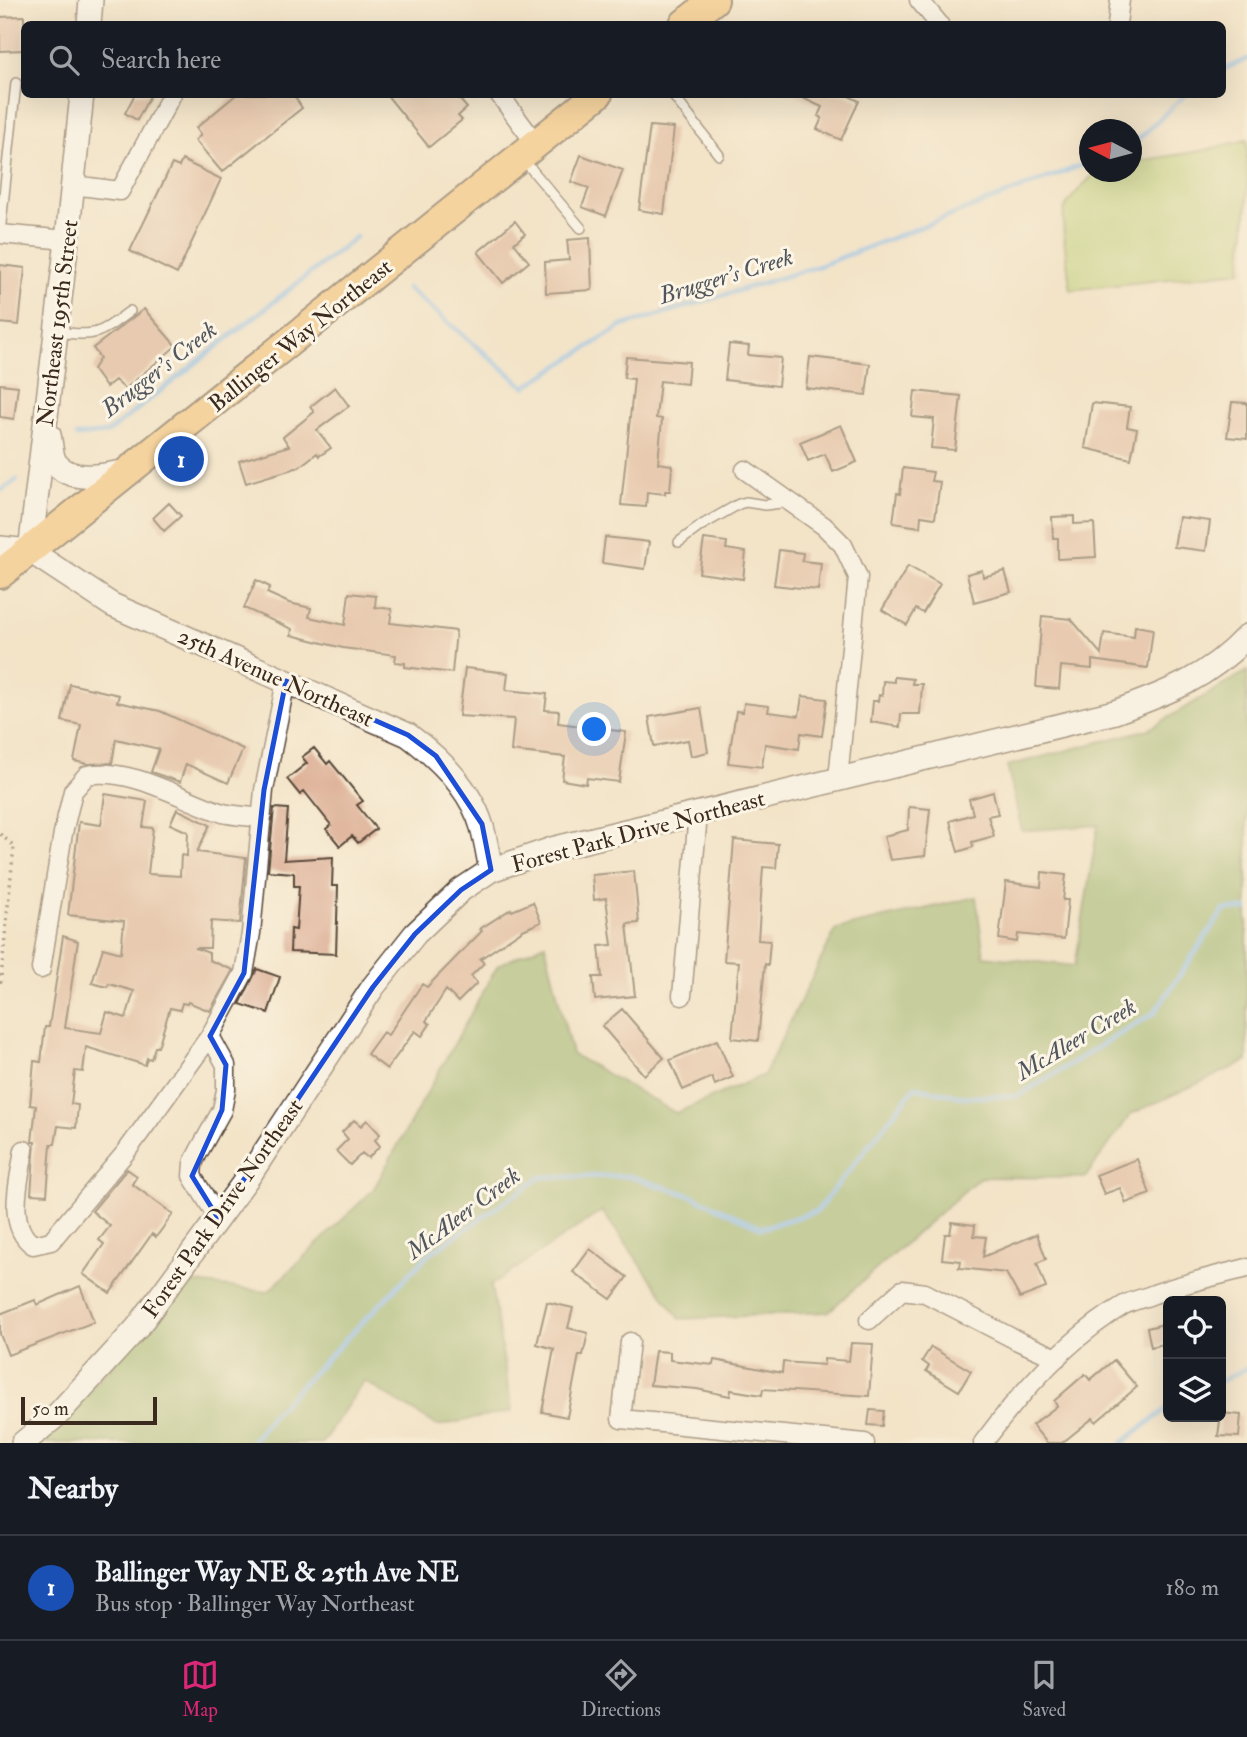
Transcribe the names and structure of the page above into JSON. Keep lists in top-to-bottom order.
{
  "streets": {
    "main road": ["Ballinger Way Northeast"],
    "street": ["Northeast 195th Street", "25th Avenue Northeast", "Forest Park Drive Northeast"]
  },
  "crossings": [
    ["Northeast 195th Street", "Ballinger Way Northeast"],
    ["Northeast 195th Street", "25th Avenue Northeast"],
    ["Ballinger Way Northeast", "25th Avenue Northeast"],
    ["25th Avenue Northeast", "Forest Park Drive Northeast"]
  ],
  "water": ["Brugger's Creek", "McAleer Creek"],
  "scale_bar": "50 m",
  "north": "left",
  "page": {
    "search": "Search here",
    "pins": "1",
    "scale": "50 m",
    "heading": "Nearby",
    "list": [
      {
        "mark": "1",
        "name": "Ballinger Way NE & 25th Ave NE",
        "note": "Bus stop · Ballinger Way Northeast",
        "value": "180 m"
      }
    ],
    "nav": ["Map", "Directions", "Saved"]
  }
}
